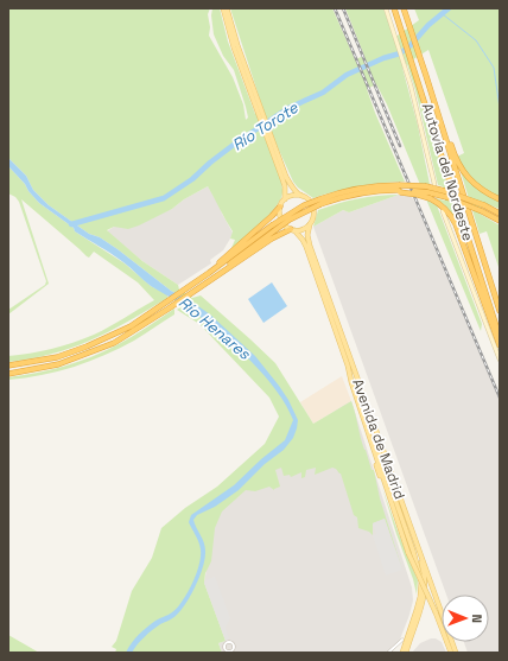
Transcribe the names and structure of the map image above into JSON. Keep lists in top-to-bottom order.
{
  "streets": {
    "highway": ["Autovía del Nordeste"],
    "main road": ["Avenida de Madrid"]
  },
  "water": ["Río Torote", "Río Henares"],
  "north": "right"
}
